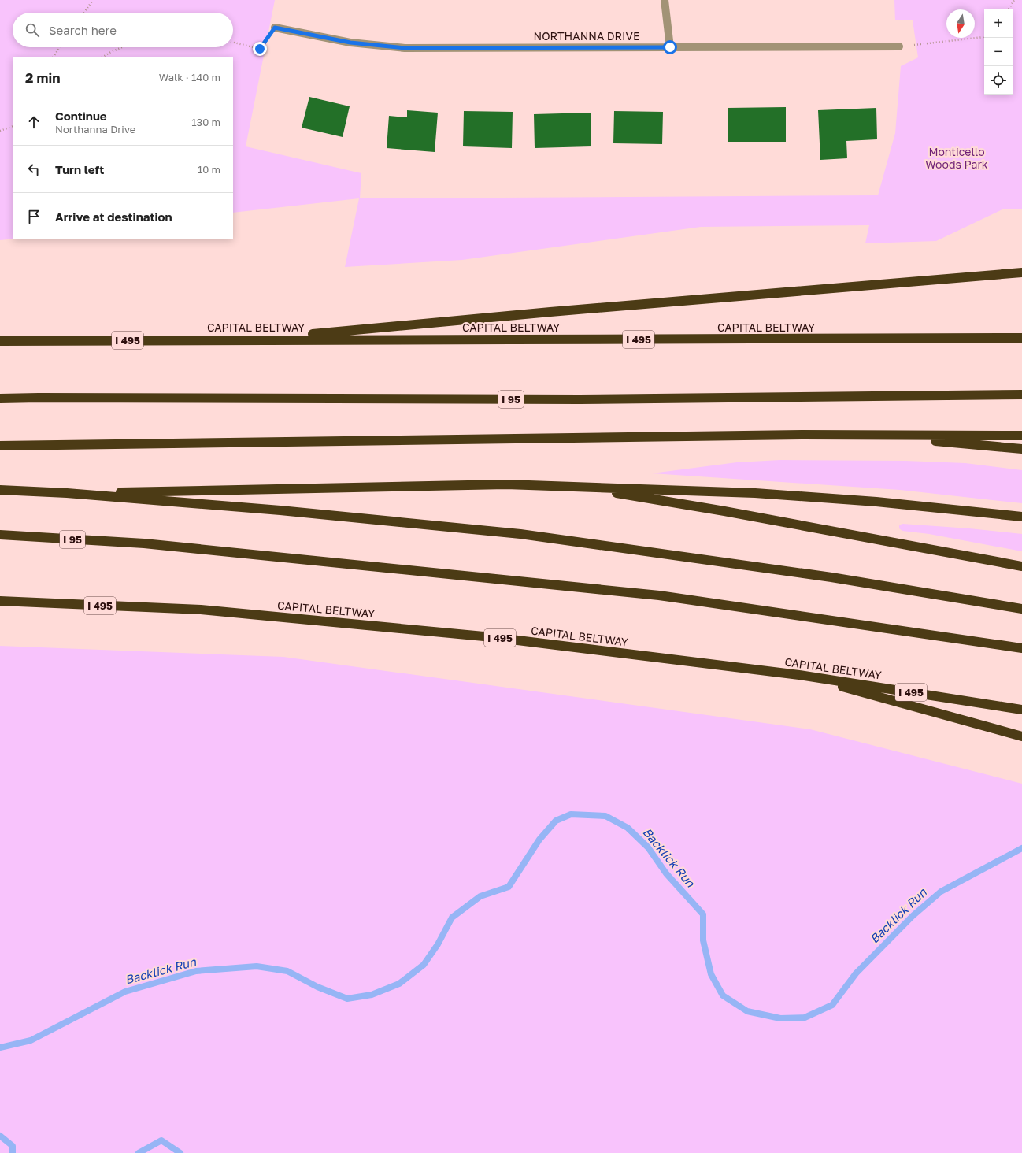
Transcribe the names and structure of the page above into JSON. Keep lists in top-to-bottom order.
{
  "streets": {
    "highway": ["CAPITAL BELTWAY", "I 495", "I 95"],
    "street": ["NORTHANNA DRIVE"]
  },
  "water": ["Backlick Run"],
  "parks": ["Monticello Woods Park"],
  "north": "bottom",
  "page": {
    "map_buttons": ["+", "−"],
    "search": "Search here",
    "heading": ["2 min", "Walk · 140 m"],
    "list": [
      ["Continue", "Northanna Drive", "130 m"],
      ["Turn left", "10 m"],
      "Arrive at destination"
    ]
  }
}
